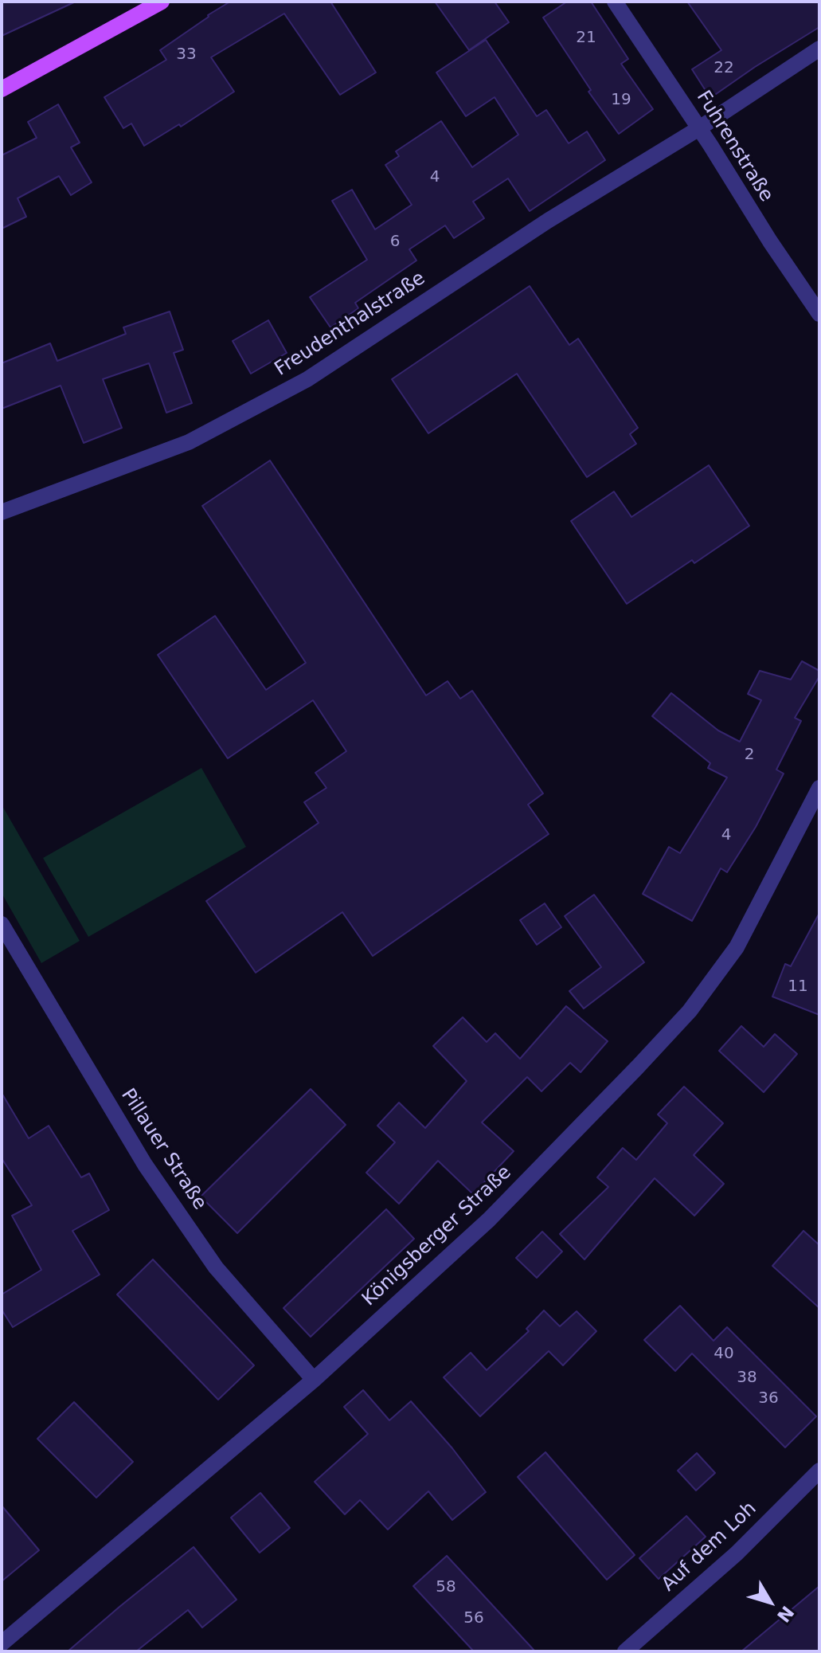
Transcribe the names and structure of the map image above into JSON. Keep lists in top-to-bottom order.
{
  "streets": {
    "street": [
      "Fuhrenstraße",
      "Freudenthalstraße",
      "Pillauer Straße",
      "Königsberger Straße",
      "Auf dem Loh"
    ]
  },
  "crossings": [
    ["Fuhrenstraße", "Freudenthalstraße"],
    ["Pillauer Straße", "Königsberger Straße"]
  ],
  "house_numbers": [
    "21",
    "33",
    "22",
    "19",
    "4",
    "6",
    "2",
    "4",
    "11",
    "40",
    "38",
    "36",
    "58",
    "56"
  ],
  "north": "bottom right"
}
